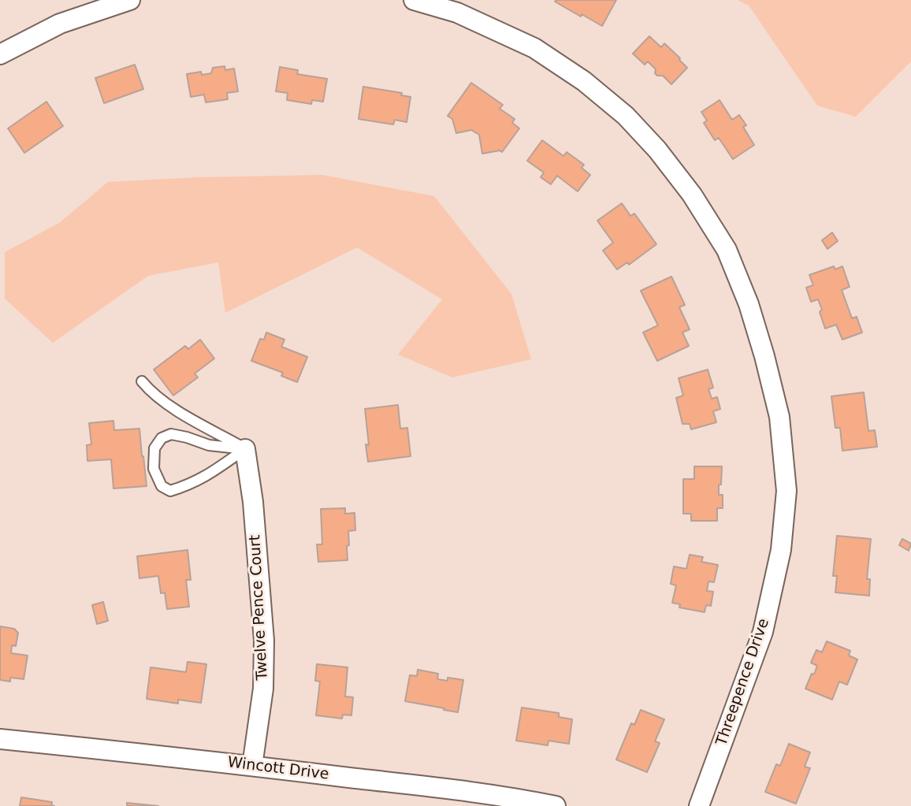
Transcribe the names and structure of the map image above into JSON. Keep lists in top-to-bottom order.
{
  "streets": {
    "street": ["Twelve Pence Court", "Threepence Drive", "Wincott Drive"]
  },
  "crossings": [
    ["Twelve Pence Court", "Wincott Drive"]
  ]
}
